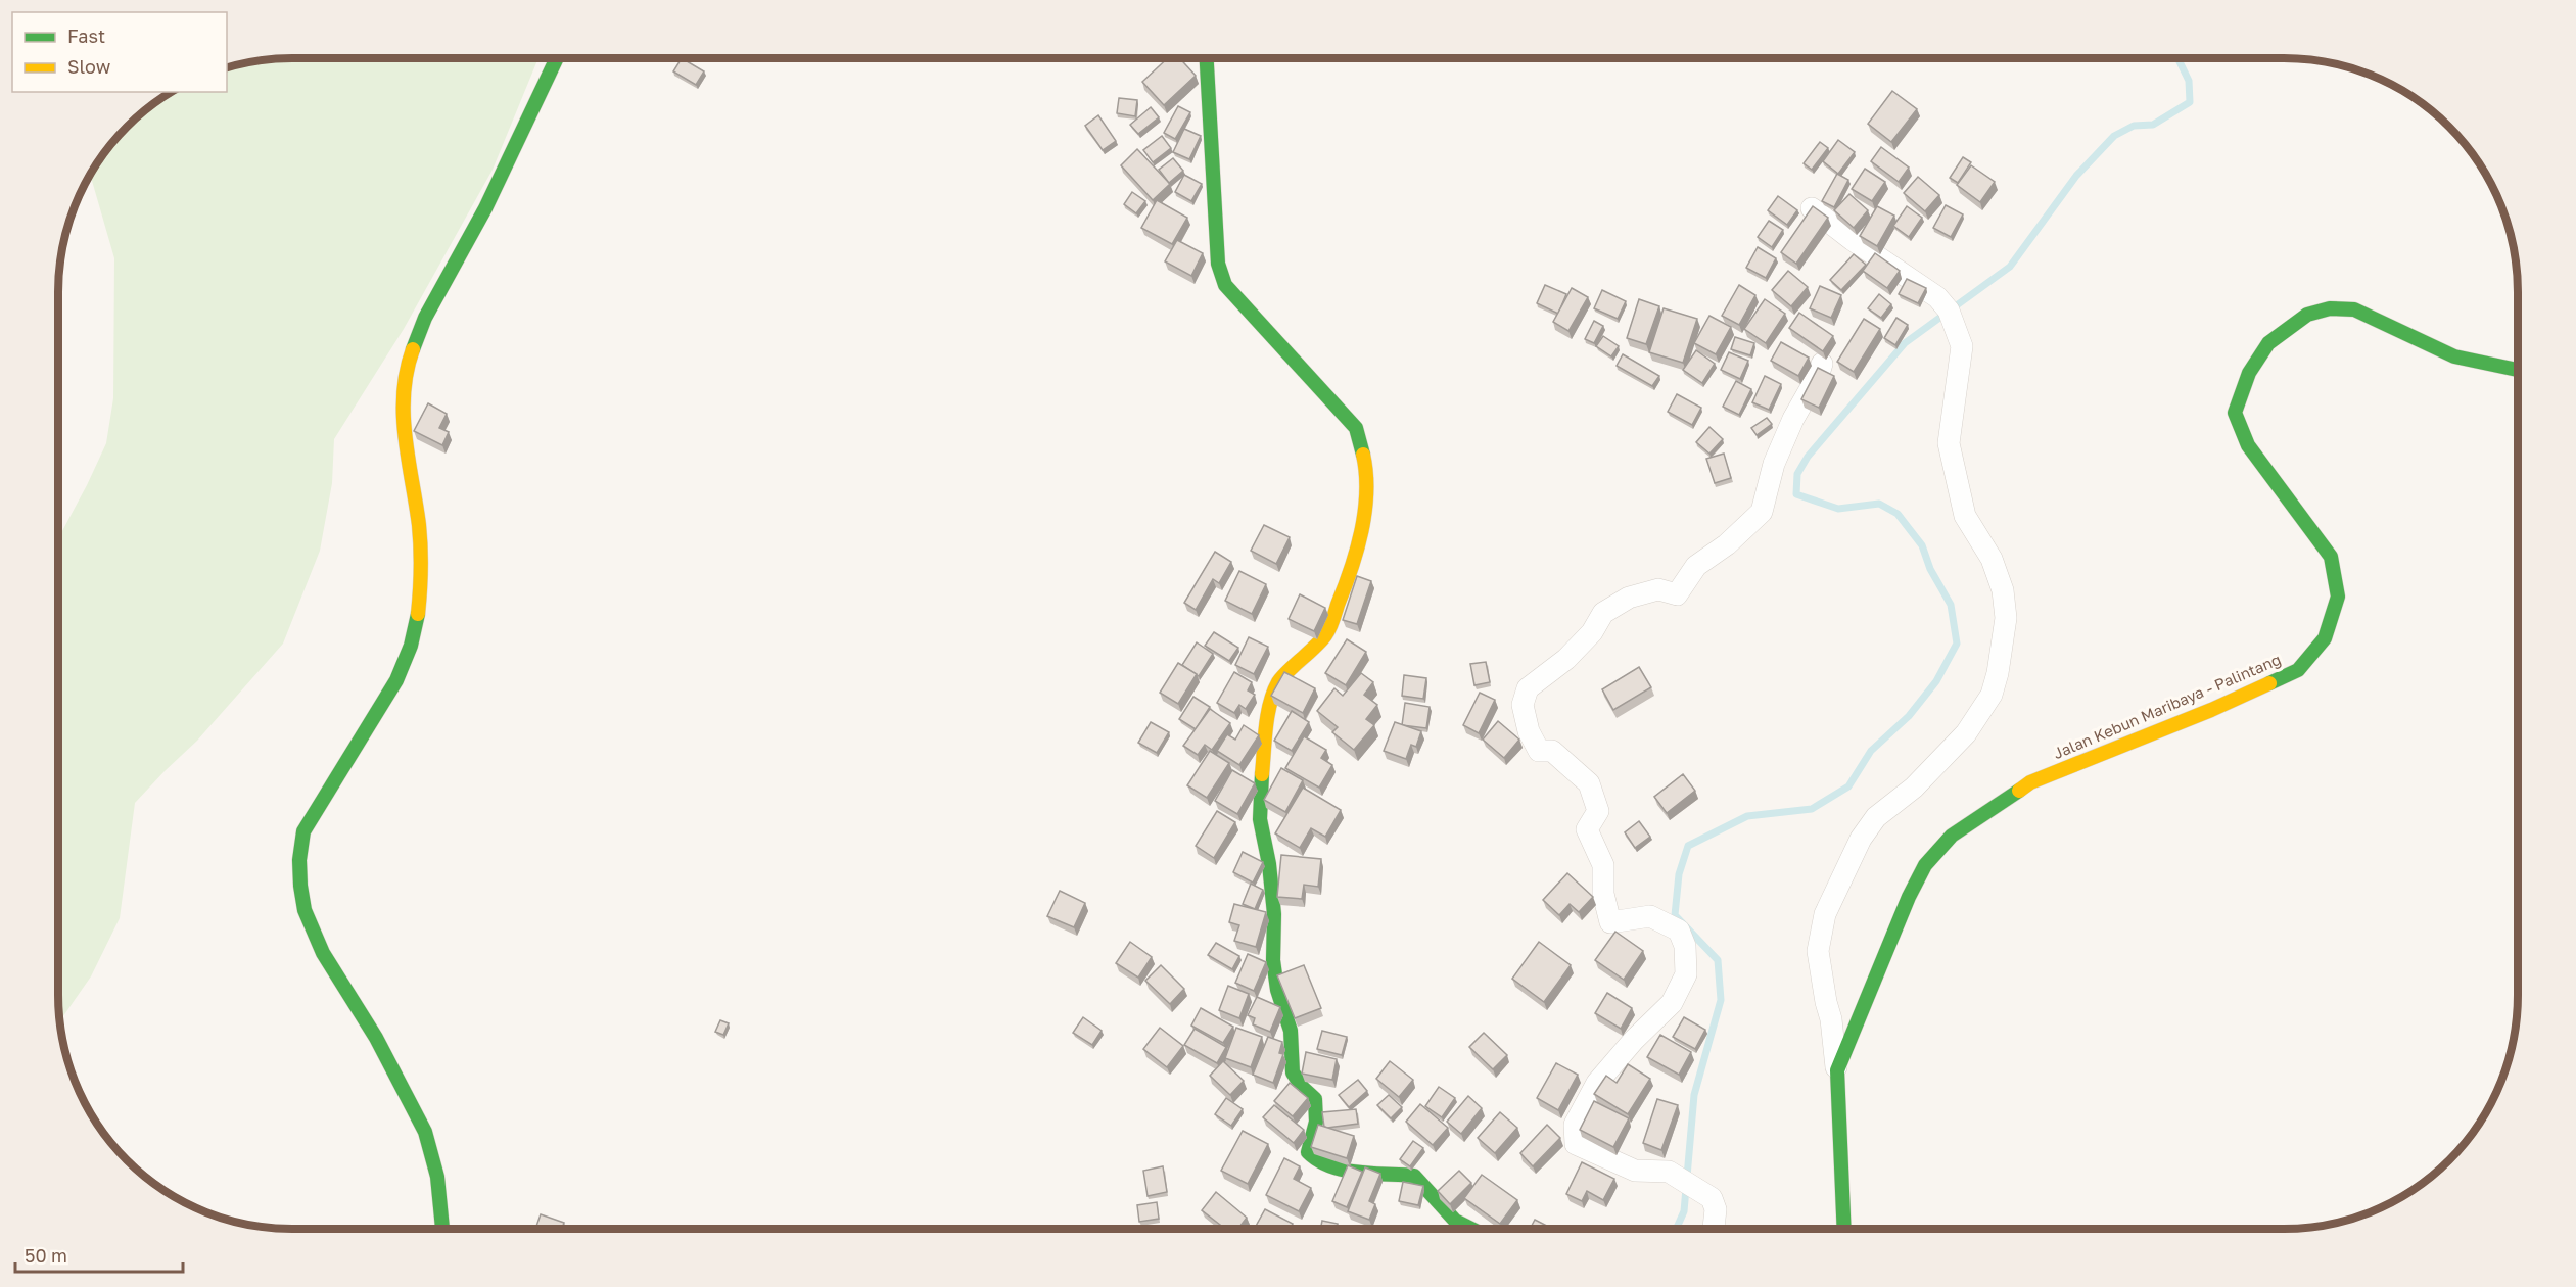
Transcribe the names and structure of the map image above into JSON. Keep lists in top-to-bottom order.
{
  "streets": {
    "street": ["Jalan Kebun Maribaya - Palintang"]
  },
  "legend": ["Fast", "Slow"],
  "scale_bar": "50 m"
}
